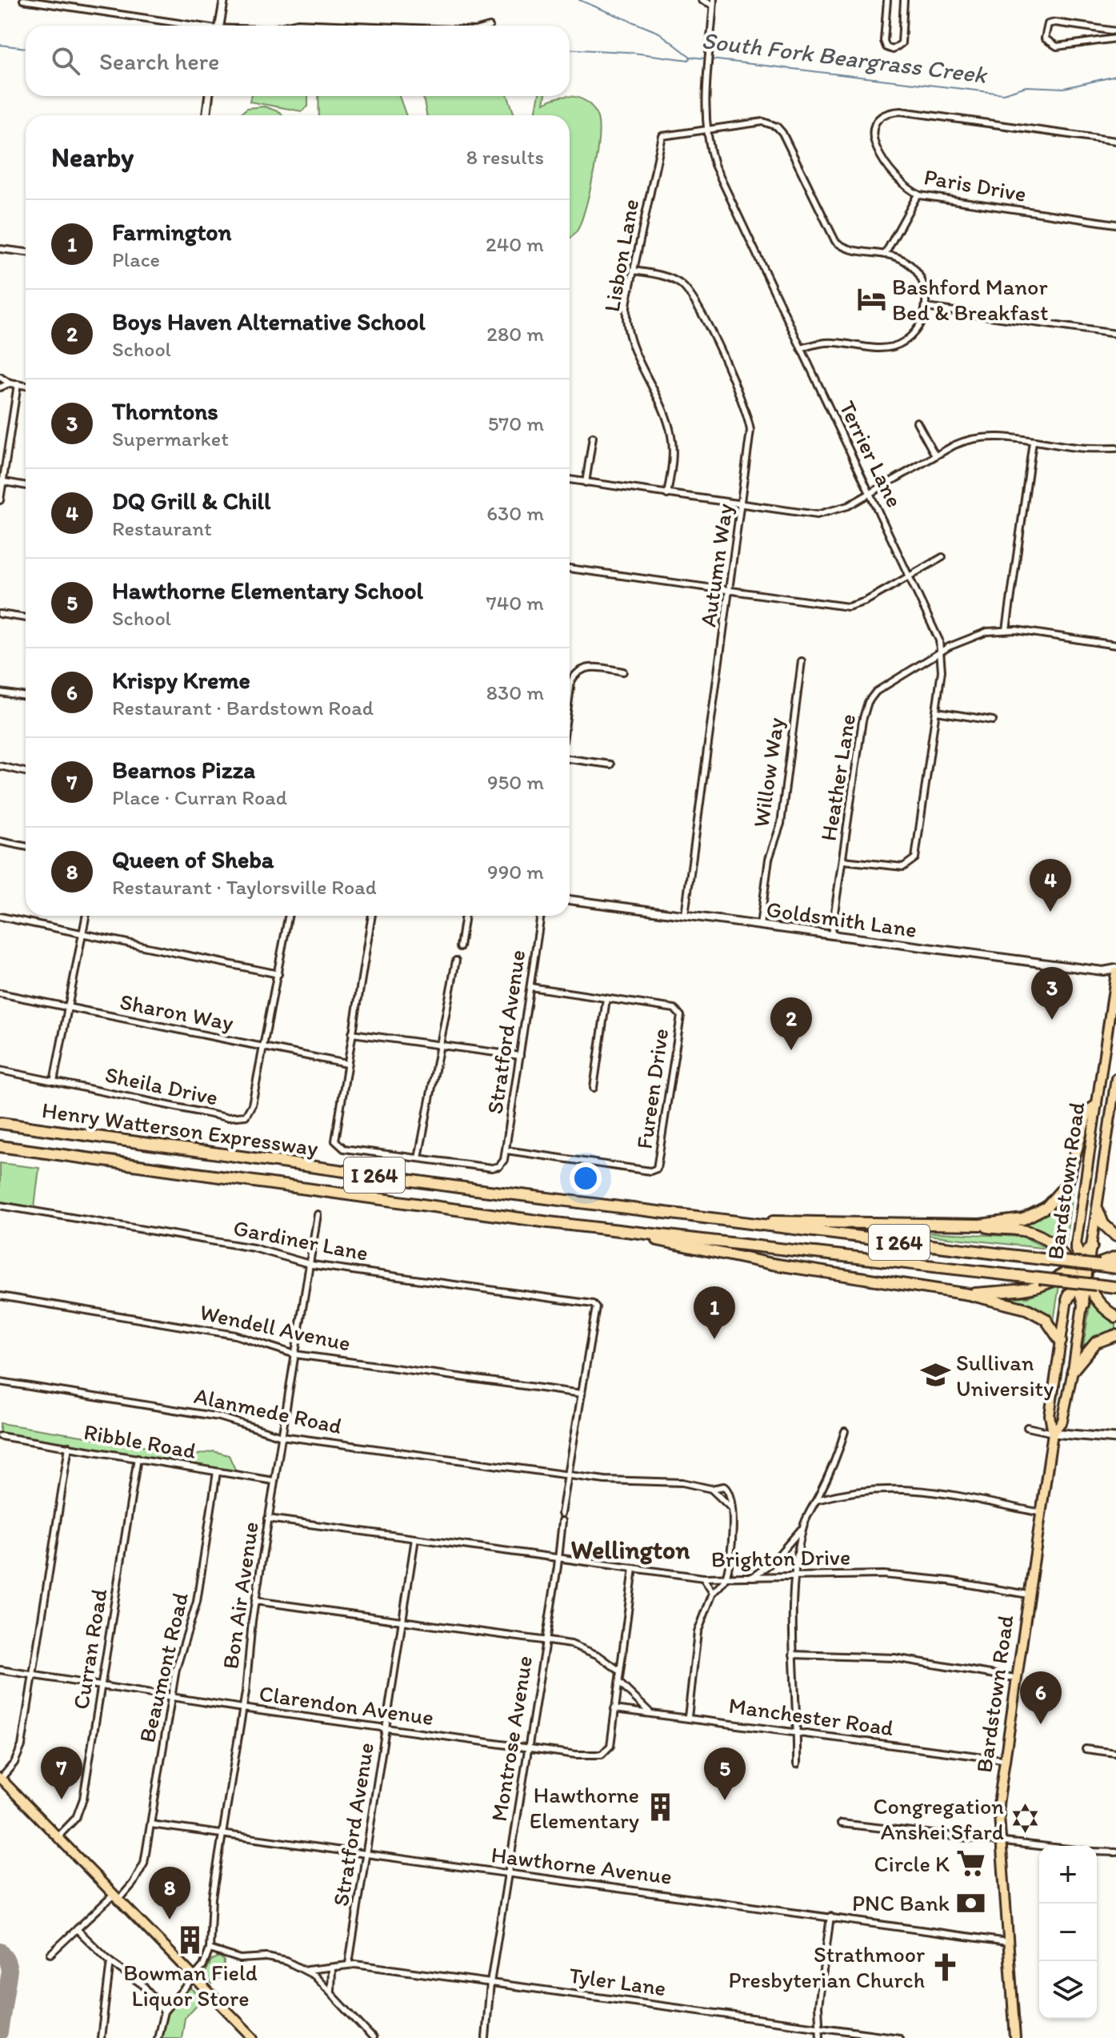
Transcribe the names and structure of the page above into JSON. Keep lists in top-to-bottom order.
{
  "streets": {
    "highway": ["Henry Watterson Expressway", "I 264"],
    "main road": ["Bardstown Road"],
    "street": [
      "Paris Drive",
      "Lisbon Lane",
      "Terrier Lane",
      "Autumn Way",
      "Willow Way",
      "Heather Lane",
      "Goldsmith Lane",
      "Sharon Way",
      "Stratford Avenue",
      "Sheila Drive",
      "Fureen Drive",
      "Gardiner Lane",
      "Wendell Avenue",
      "Alanmede Road",
      "Ribble Road",
      "Brighton Drive",
      "Bon Air Avenue",
      "Curran Road",
      "Beaumont Road",
      "Clarendon Avenue",
      "Manchester Road",
      "Montrose Avenue",
      "Hawthorne Avenue",
      "Tyler Lane"
    ]
  },
  "crossings": [
    ["Lisbon Lane", "Terrier Lane"],
    ["Lisbon Lane", "Autumn Way"],
    ["Terrier Lane", "Heather Lane"],
    ["Autumn Way", "Goldsmith Lane"],
    ["Willow Way", "Goldsmith Lane"],
    ["Heather Lane", "Goldsmith Lane"],
    ["Goldsmith Lane", "Bardstown Road"],
    ["Sharon Way", "Sheila Drive"],
    ["Stratford Avenue", "Fureen Drive"],
    ["Stratford Avenue", "Brighton Drive"],
    ["Stratford Avenue", "Clarendon Avenue"],
    ["Stratford Avenue", "Hawthorne Avenue"],
    ["Stratford Avenue", "Tyler Lane"],
    ["Henry Watterson Expressway", "Bardstown Road"],
    ["Bardstown Road", "Brighton Drive"],
    ["Bardstown Road", "Manchester Road"],
    ["Bardstown Road", "Hawthorne Avenue"],
    ["Gardiner Lane", "Wendell Avenue"],
    ["Gardiner Lane", "Bon Air Avenue"],
    ["Wendell Avenue", "Bon Air Avenue"],
    ["Alanmede Road", "Bon Air Avenue"],
    ["Ribble Road", "Bon Air Avenue"],
    ["Ribble Road", "Curran Road"],
    ["Ribble Road", "Beaumont Road"],
    ["Brighton Drive", "Bon Air Avenue"],
    ["Brighton Drive", "Montrose Avenue"],
    ["Bon Air Avenue", "Clarendon Avenue"],
    ["Bon Air Avenue", "Hawthorne Avenue"],
    ["Curran Road", "Clarendon Avenue"],
    ["Beaumont Road", "Clarendon Avenue"],
    ["Beaumont Road", "Hawthorne Avenue"],
    ["Clarendon Avenue", "Manchester Road"],
    ["Clarendon Avenue", "Montrose Avenue"],
    ["Montrose Avenue", "Hawthorne Avenue"],
    ["Montrose Avenue", "Tyler Lane"]
  ],
  "districts": ["Wellington"],
  "water": ["South Fork Beargrass Creek"],
  "places": {
    "hotel": ["Bashford Manor Bed & Breakfast"],
    "school or university": ["Sullivan University"],
    "building": ["Hawthorne Elementary", "Bowman Field Liquor Store"],
    "synagogue": ["Congregation Anshei Sfard"],
    "supermarket": ["Circle K"],
    "bank": ["PNC Bank"],
    "church": ["Strathmoor Presbyterian Church"]
  },
  "page": {
    "search": "Search here",
    "heading": ["Nearby", "8 results"],
    "list": [
      {
        "mark": "1",
        "name": "Farmington",
        "note": "Place",
        "value": "240 m"
      },
      {
        "mark": "2",
        "name": "Boys Haven Alternative School",
        "note": "School",
        "value": "280 m"
      },
      {
        "mark": "3",
        "name": "Thorntons",
        "note": "Supermarket",
        "value": "570 m"
      },
      {
        "mark": "4",
        "name": "DQ Grill & Chill",
        "note": "Restaurant",
        "value": "630 m"
      },
      {
        "mark": "5",
        "name": "Hawthorne Elementary School",
        "note": "School",
        "value": "740 m"
      },
      {
        "mark": "6",
        "name": "Krispy Kreme",
        "note": "Restaurant · Bardstown Road",
        "value": "830 m"
      },
      {
        "mark": "7",
        "name": "Bearnos Pizza",
        "note": "Place · Curran Road",
        "value": "950 m"
      },
      {
        "mark": "8",
        "name": "Queen of Sheba",
        "note": "Restaurant · Taylorsville Road",
        "value": "990 m"
      }
    ],
    "pins": [
      "4",
      "3",
      "2",
      "1",
      "6",
      "7",
      "5",
      "8"
    ],
    "map_buttons": ["+", "−"]
  }
}
